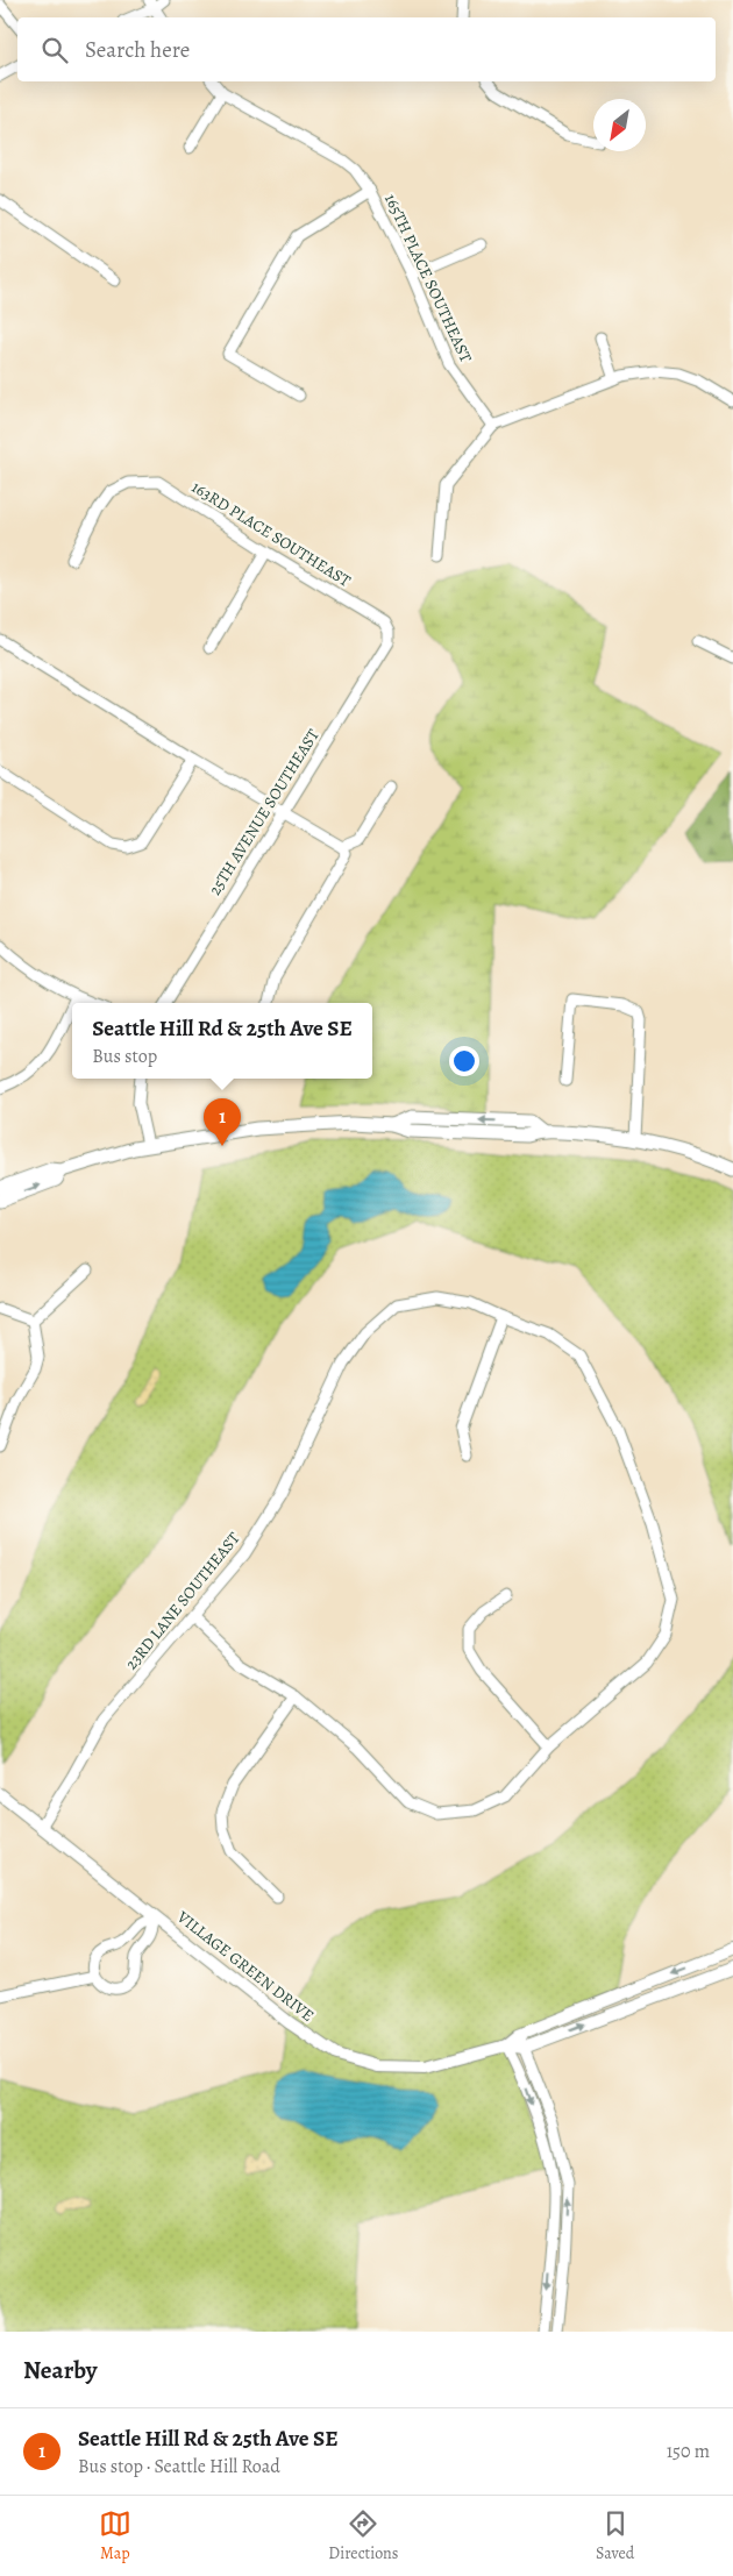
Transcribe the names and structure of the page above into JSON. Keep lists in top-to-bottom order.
{
  "streets": {
    "street": [
      "165TH PLACE SOUTHEAST",
      "163RD PLACE SOUTHEAST",
      "25TH AVENUE SOUTHEAST",
      "23RD LANE SOUTHEAST",
      "VILLAGE GREEN DRIVE"
    ]
  },
  "crossings": [
    ["163RD PLACE SOUTHEAST", "25TH AVENUE SOUTHEAST"],
    ["23RD LANE SOUTHEAST", "VILLAGE GREEN DRIVE"]
  ],
  "north": "bottom left",
  "page": {
    "search": "Search here",
    "popup": ["Seattle Hill Rd & 25th Ave SE", "Bus stop"],
    "pins": "1",
    "heading": "Nearby",
    "list": [
      {
        "mark": "1",
        "name": "Seattle Hill Rd & 25th Ave SE",
        "note": "Bus stop · Seattle Hill Road",
        "value": "150 m"
      }
    ],
    "nav": ["Map", "Directions", "Saved"]
  }
}
